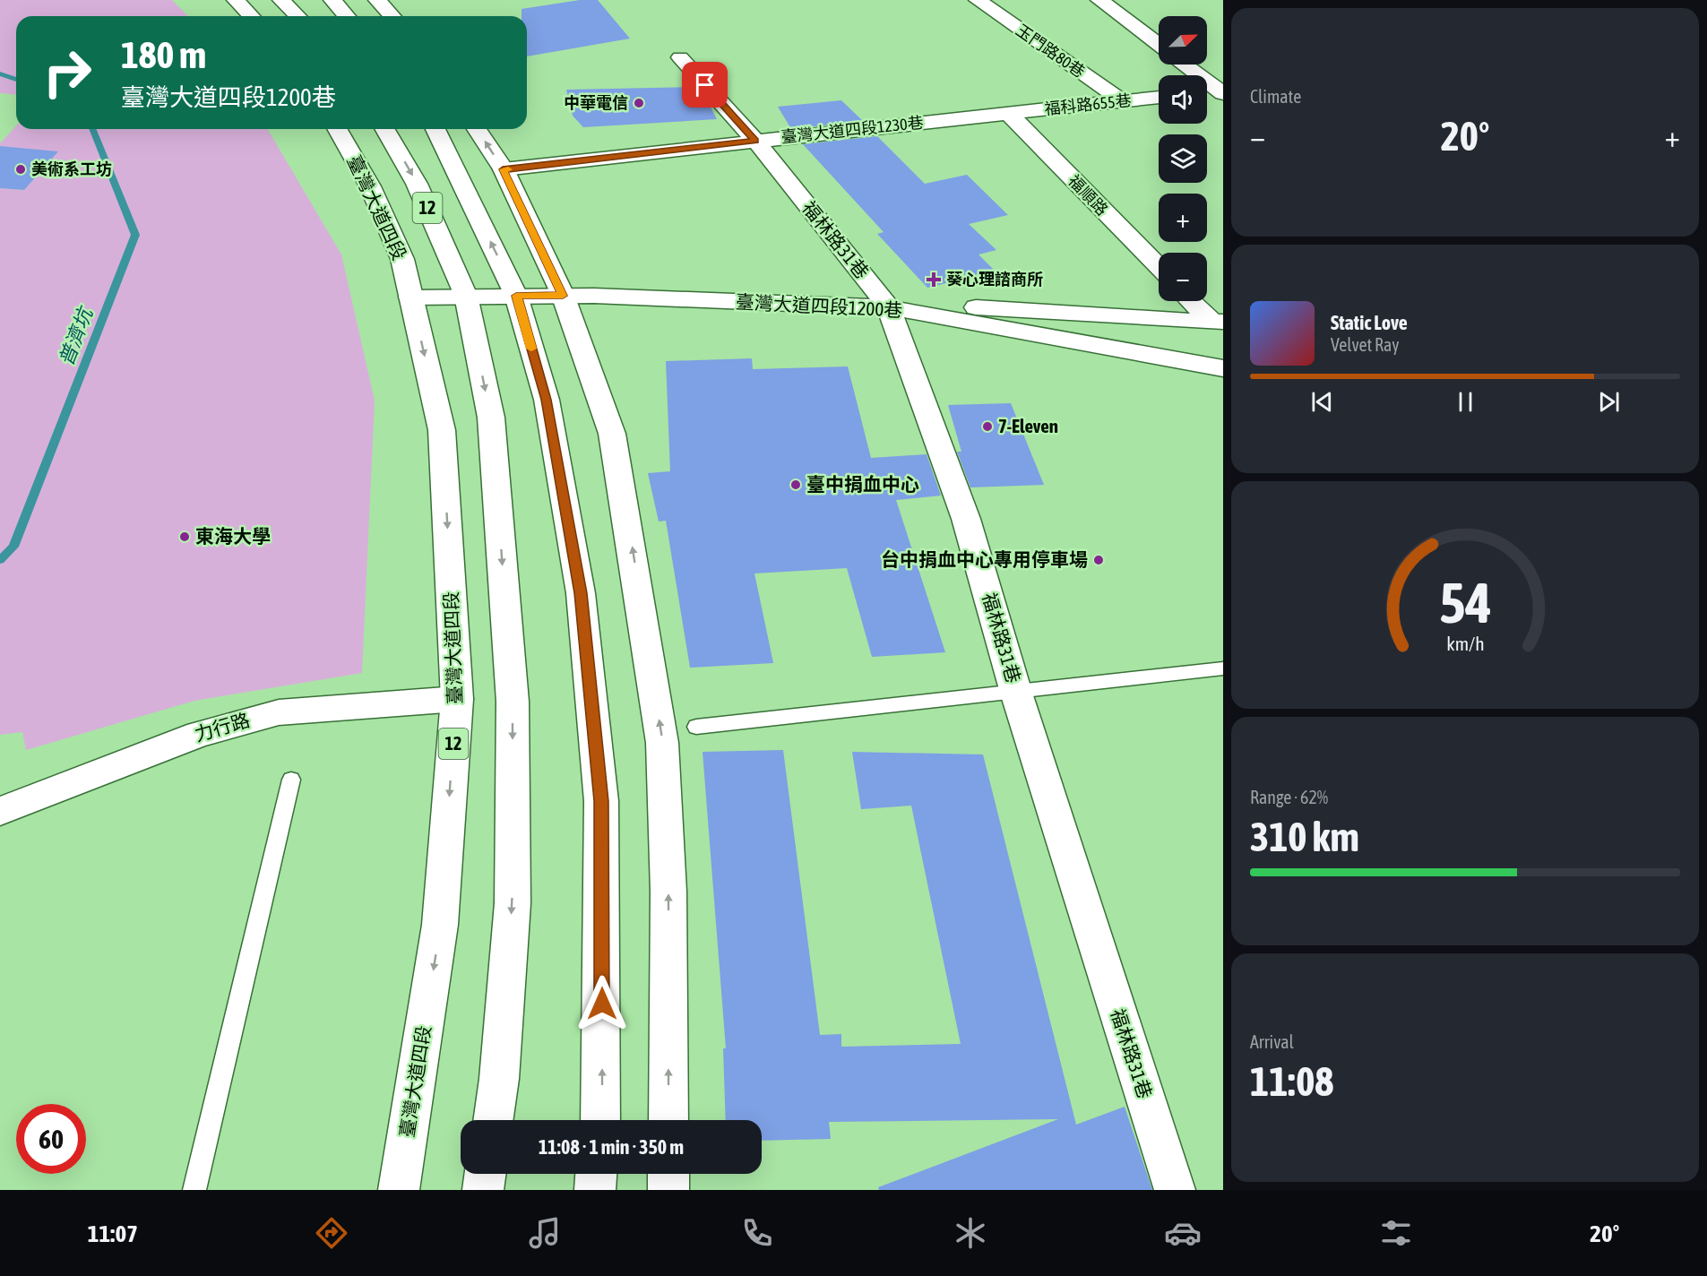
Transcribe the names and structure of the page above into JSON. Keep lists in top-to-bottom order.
{
  "streets": {
    "main road": [
      "玉門路80巷",
      "福科路655巷",
      "臺灣大道四段1230巷",
      "福順路",
      "臺灣大道四段",
      "12",
      "福林路31巷",
      "臺灣大道四段1200巷",
      "力行路"
    ]
  },
  "crossings": [
    ["玉門路80巷", "福科路655巷"],
    ["福科路655巷", "臺灣大道四段1230巷"],
    ["福科路655巷", "福順路"],
    ["臺灣大道四段1230巷", "福順路"],
    ["臺灣大道四段1230巷", "福林路31巷"],
    ["臺灣大道四段", "臺灣大道四段1200巷"],
    ["臺灣大道四段", "力行路"],
    ["12", "臺灣大道四段1200巷"],
    ["福林路31巷", "臺灣大道四段1200巷"]
  ],
  "water": ["普濟坑"],
  "places": {
    "other": [
      "中華電信",
      "美術系工坊",
      "7-Eleven",
      "臺中捐血中心",
      "東海大學",
      "台中捐血中心專用停車場"
    ],
    "health": ["葵心理諮商所"]
  },
  "north": "top right",
  "page": {
    "tile": [
      "Climate",
      ["Range · 62%", "310 km"],
      ["Arrival", "11:08"]
    ],
    "map_buttons": ["+", "−"],
    "turn": ["180 m", "臺灣大道四段1200巷"],
    "heat": ["−", "20°", "+"],
    "song": ["Static Love", "Velvet Ray"],
    "limit": "60",
    "trip": "11:08 · 1 min · 350 m",
    "tabs": ["11:07", "20°"],
    "gauge": ["54", "km/h"]
  }
}
